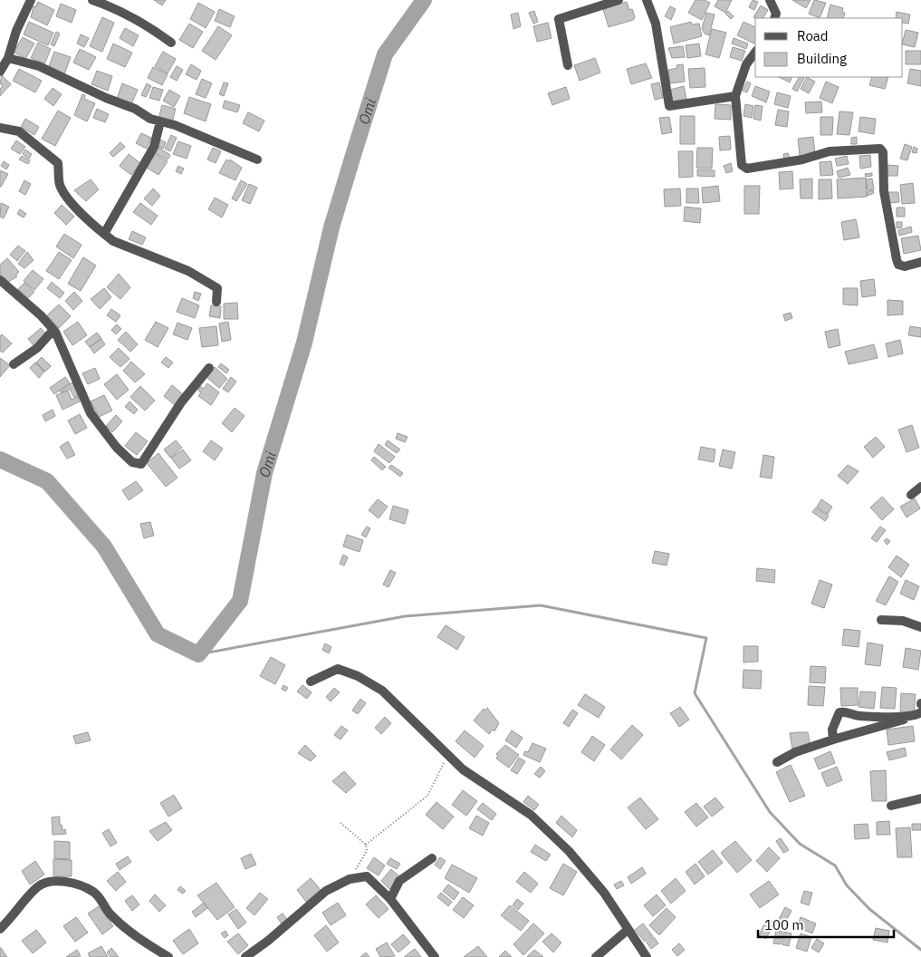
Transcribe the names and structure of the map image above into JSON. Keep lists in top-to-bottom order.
{
  "water": ["Omi"],
  "legend": ["Road", "Building"],
  "scale_bar": "100 m"
}
